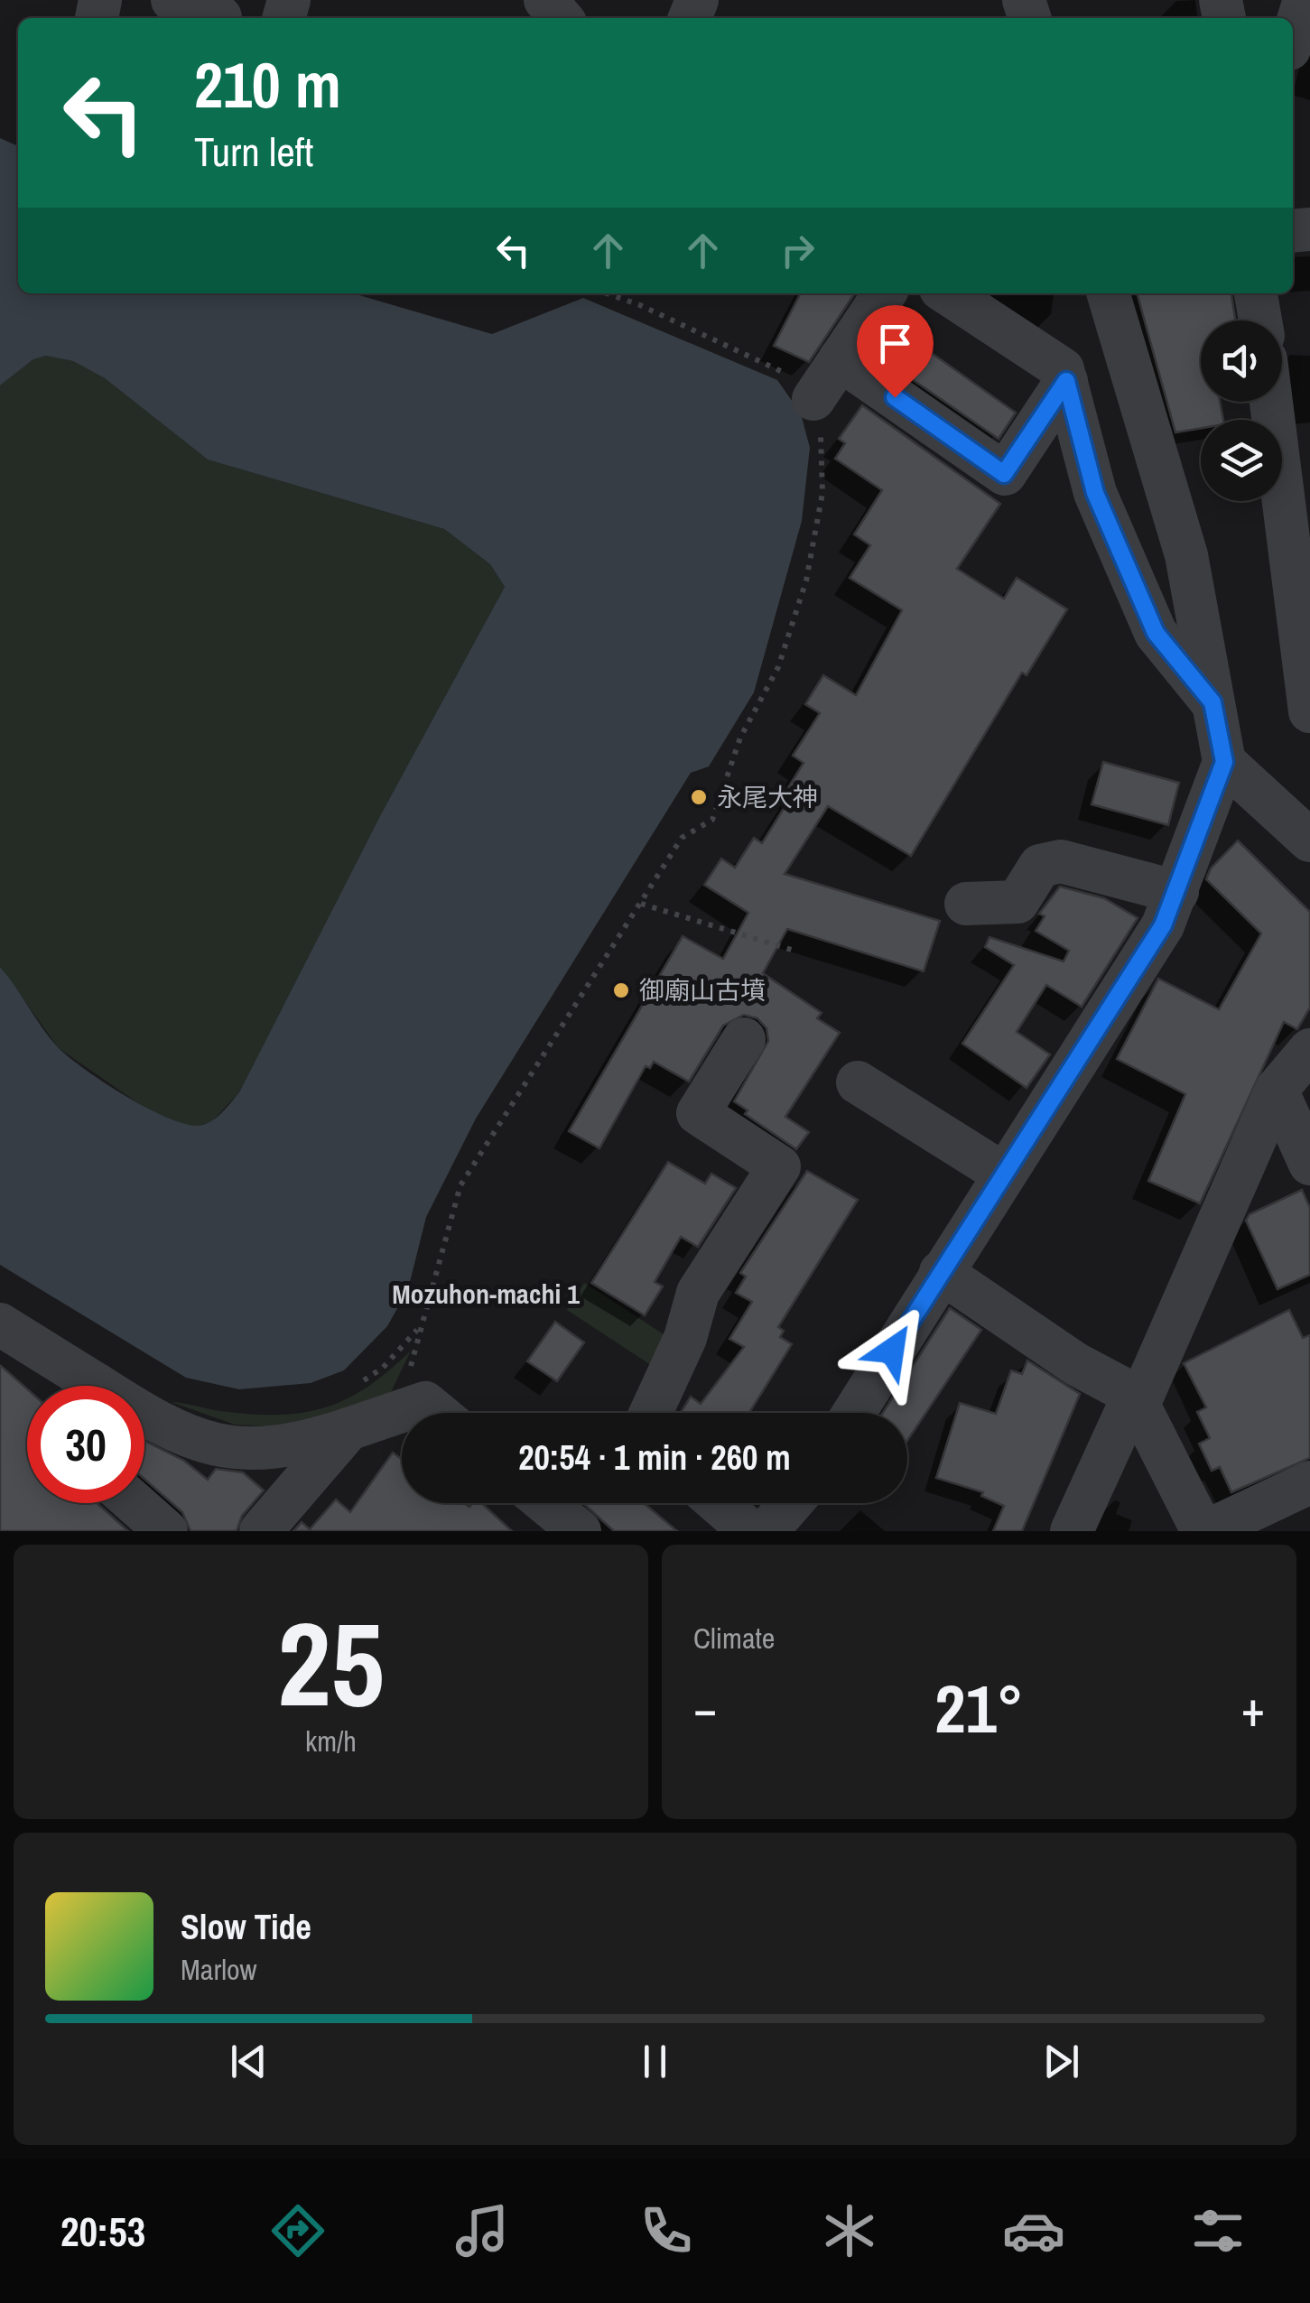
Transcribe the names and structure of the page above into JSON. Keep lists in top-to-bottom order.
{
  "districts": ["Mozuhon-machi 1"],
  "places": ["永尾大神", "御廟山古墳"],
  "page": {
    "turn": ["210 m", "Turn left"],
    "limit": "30",
    "trip": "20:54 · 1 min · 260 m",
    "tile": [
      ["25", "km/h"],
      "Climate"
    ],
    "heat": ["−", "21°", "+"],
    "song": ["Slow Tide", "Marlow"],
    "tabs": "20:53"
  }
}
